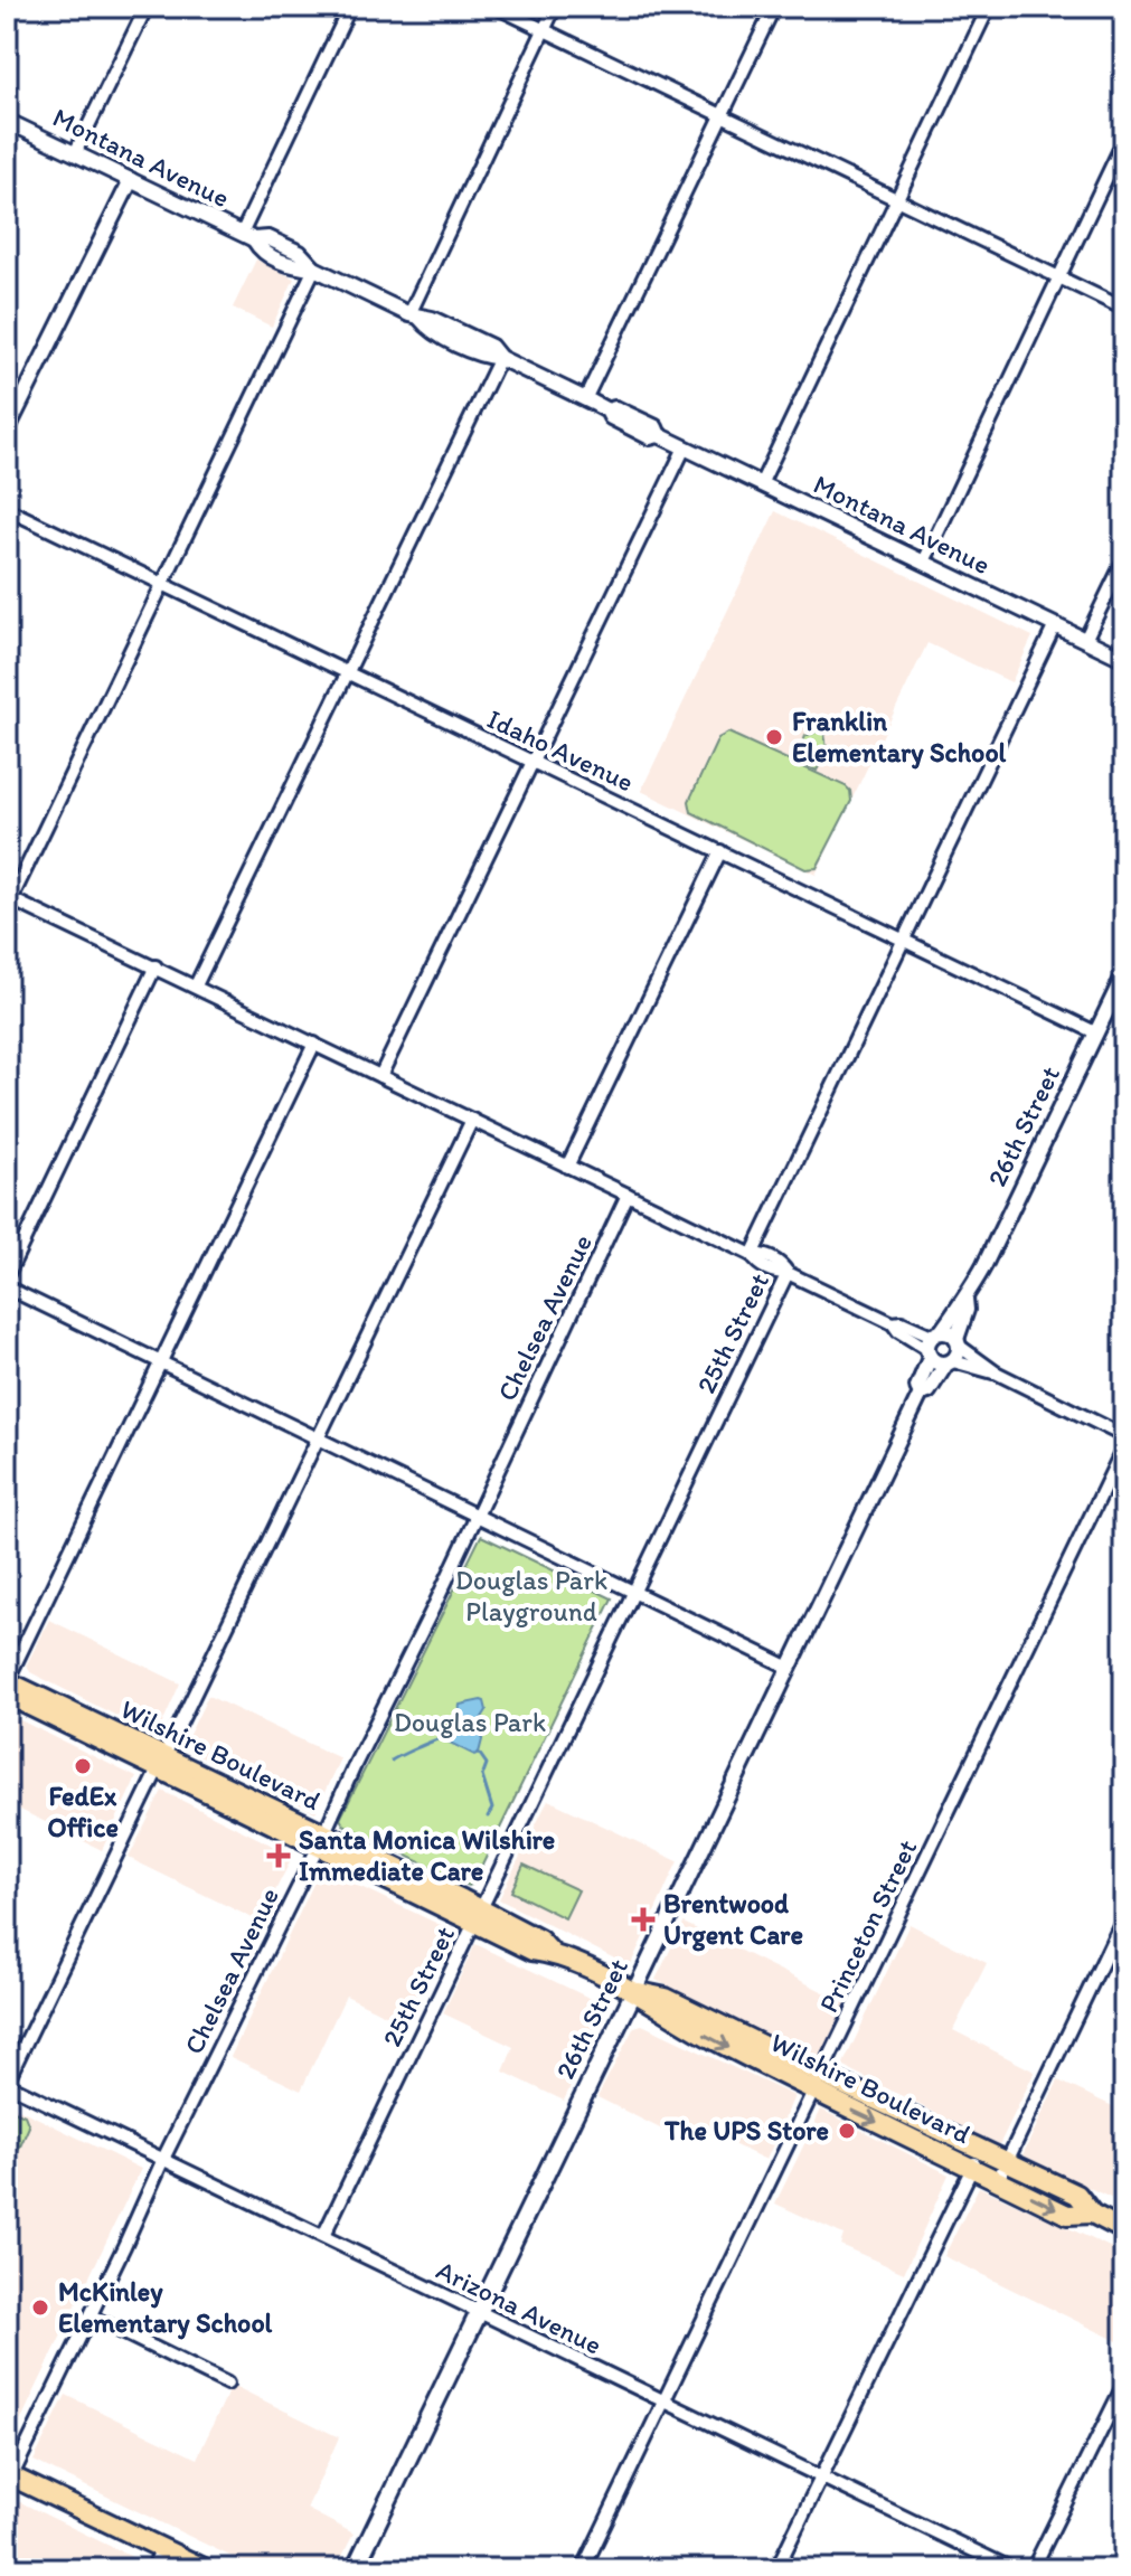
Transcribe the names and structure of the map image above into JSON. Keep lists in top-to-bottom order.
{
  "streets": {
    "main road": ["26th Street", "Wilshire Boulevard"],
    "street": [
      "Montana Avenue",
      "Idaho Avenue",
      "Chelsea Avenue",
      "25th Street",
      "Princeton Street",
      "Arizona Avenue"
    ]
  },
  "crossings": [
    ["Montana Avenue", "25th Street"],
    ["Idaho Avenue", "26th Street"],
    ["Idaho Avenue", "25th Street"],
    ["26th Street", "Wilshire Boulevard"],
    ["26th Street", "Arizona Avenue"],
    ["Chelsea Avenue", "Wilshire Boulevard"],
    ["Chelsea Avenue", "Arizona Avenue"],
    ["25th Street", "Wilshire Boulevard"],
    ["25th Street", "Arizona Avenue"],
    ["Wilshire Boulevard", "Princeton Street"],
    ["Princeton Street", "Arizona Avenue"]
  ],
  "parks": ["Douglas Park Playground", "Douglas Park"],
  "places": {
    "other": [
      "Franklin Elementary School",
      "FedEx Office",
      "The UPS Store",
      "McKinley Elementary School"
    ],
    "health": ["Santa Monica Wilshire Immediate Care", "Brentwood Urgent Care"]
  }
}
